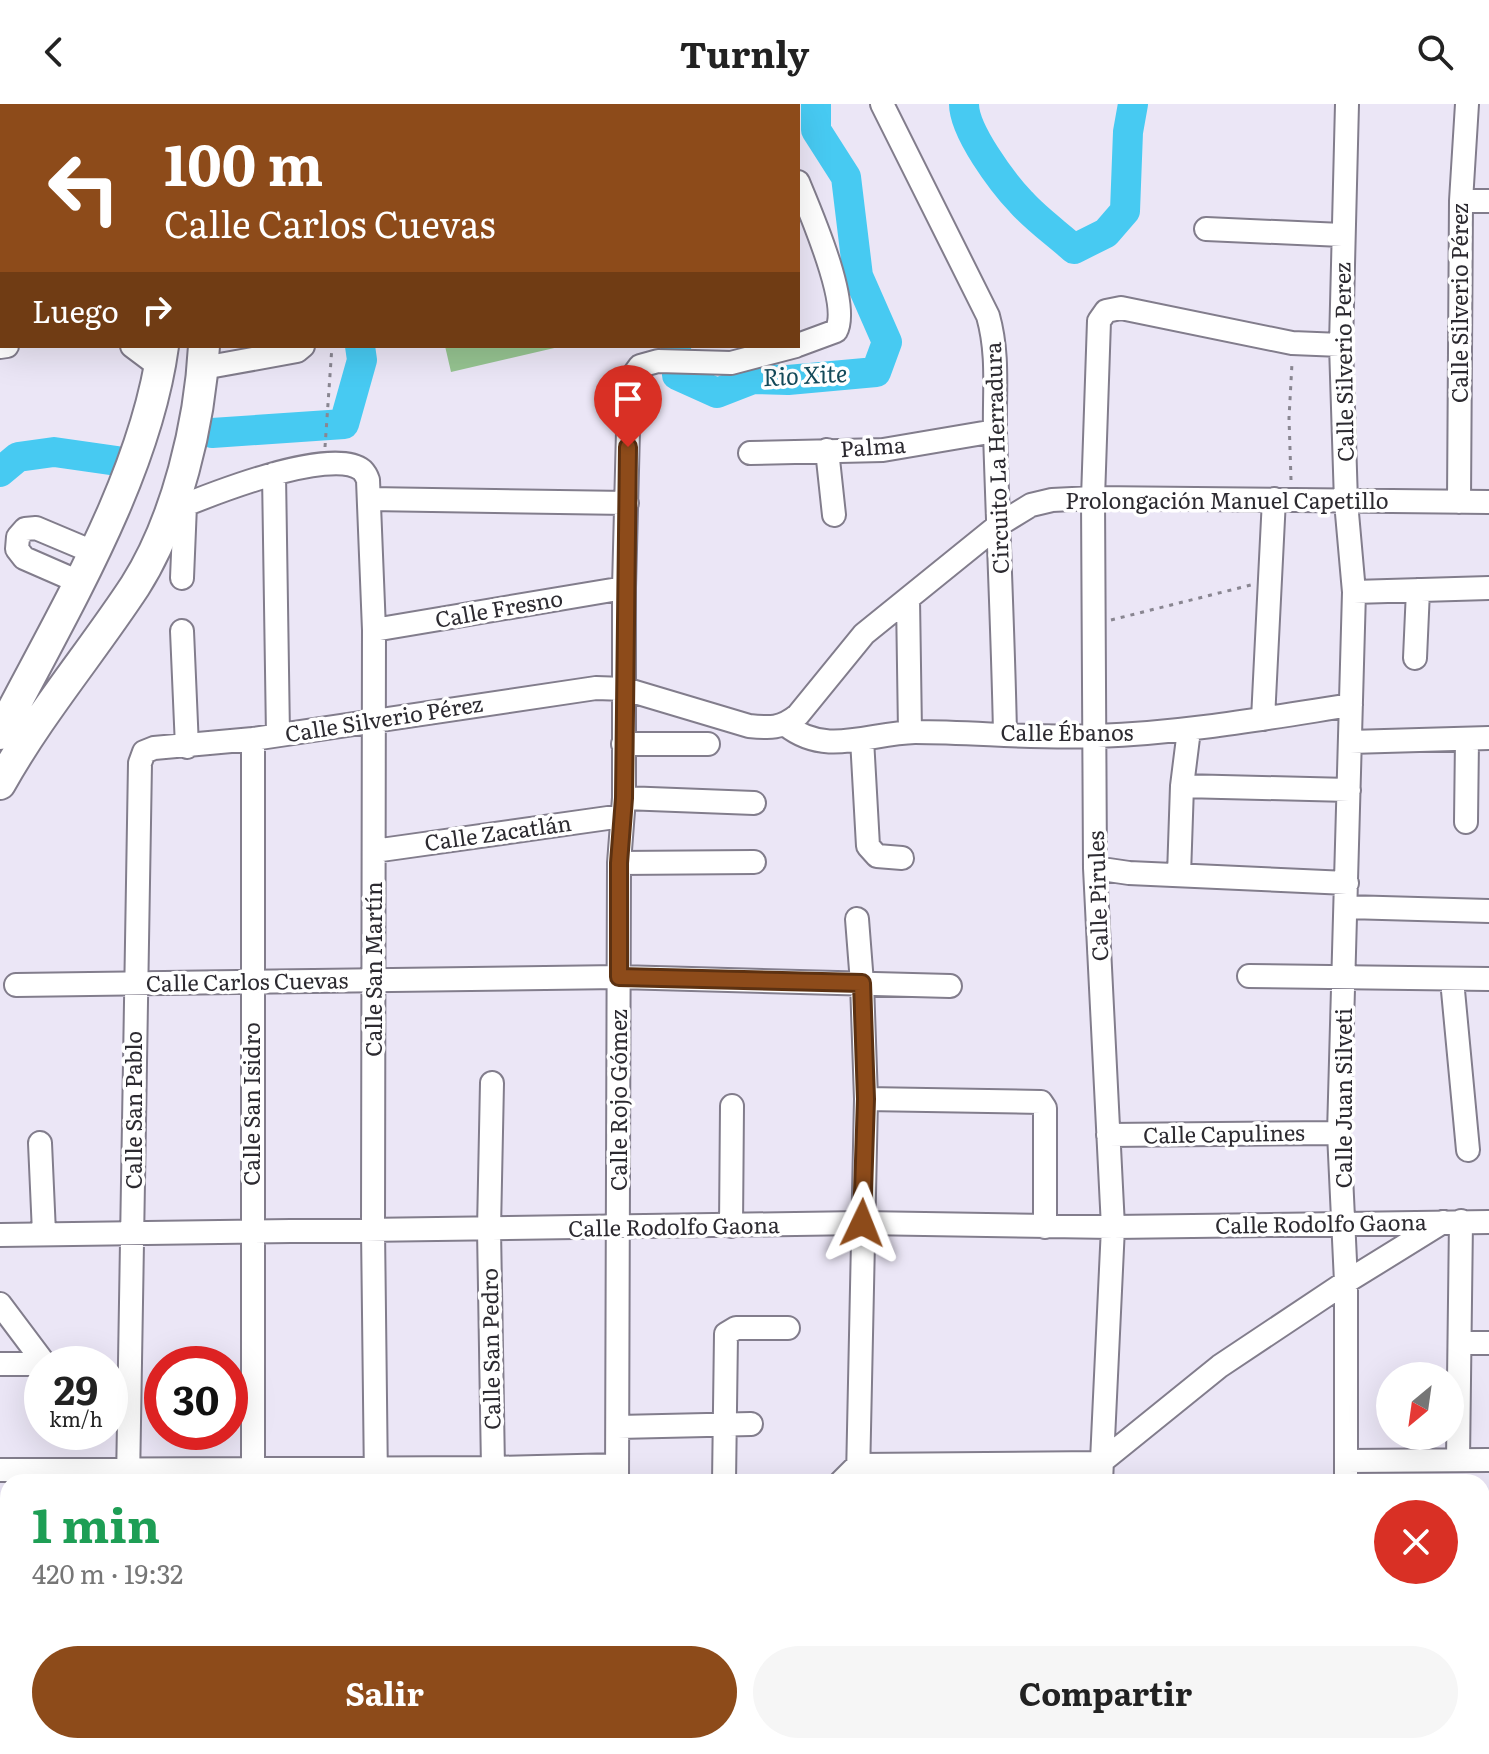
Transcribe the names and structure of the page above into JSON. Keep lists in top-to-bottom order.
{
  "streets": {
    "street": [
      "Calle Silverio Pérez",
      "Calle Silverio Perez",
      "Palma",
      "Circuito La Herradura",
      "Prolongación Manuel Capetillo",
      "Calle Fresno",
      "Calle Ébanos",
      "Calle Zacatlán",
      "Calle Pirules",
      "Calle San Martín",
      "Calle Carlos Cuevas",
      "Calle Juan Silveti",
      "Calle Rojo Gómez",
      "Calle San Isidro",
      "Calle San Pablo",
      "Calle Capulines",
      "Calle Rodolfo Gaona",
      "Calle San Pedro"
    ]
  },
  "crossings": [
    ["Calle Silverio Pérez", "Prolongación Manuel Capetillo"],
    ["Calle Silverio Pérez", "Calle San Martín"],
    ["Calle Silverio Pérez", "Calle Rojo Gómez"],
    ["Calle Silverio Pérez", "Calle San Isidro"],
    ["Calle Silverio Pérez", "Calle San Pablo"],
    ["Calle Silverio Perez", "Prolongación Manuel Capetillo"],
    ["Calle Silverio Perez", "Calle Ébanos"],
    ["Calle Silverio Perez", "Calle Juan Silveti"],
    ["Palma", "Circuito La Herradura"],
    ["Circuito La Herradura", "Prolongación Manuel Capetillo"],
    ["Circuito La Herradura", "Calle Ébanos"],
    ["Prolongación Manuel Capetillo", "Calle Ébanos"],
    ["Prolongación Manuel Capetillo", "Calle Pirules"],
    ["Calle Fresno", "Calle San Martín"],
    ["Calle Fresno", "Calle Rojo Gómez"],
    ["Calle Ébanos", "Calle Pirules"],
    ["Calle Zacatlán", "Calle San Martín"],
    ["Calle Zacatlán", "Calle Rojo Gómez"],
    ["Calle Pirules", "Calle Capulines"],
    ["Calle Pirules", "Calle Rodolfo Gaona"],
    ["Calle San Martín", "Calle Carlos Cuevas"],
    ["Calle San Martín", "Calle Rodolfo Gaona"],
    ["Calle Carlos Cuevas", "Calle Rojo Gómez"],
    ["Calle Carlos Cuevas", "Calle San Isidro"],
    ["Calle Carlos Cuevas", "Calle San Pablo"],
    ["Calle Juan Silveti", "Calle Capulines"],
    ["Calle Juan Silveti", "Calle Rodolfo Gaona"],
    ["Calle Rojo Gómez", "Calle Rodolfo Gaona"],
    ["Calle San Isidro", "Calle Rodolfo Gaona"],
    ["Calle San Pablo", "Calle Rodolfo Gaona"],
    ["Calle Rodolfo Gaona", "Calle San Pedro"]
  ],
  "water": ["Rio Xite"],
  "north": "bottom left",
  "page": {
    "header": "Turnly",
    "turn": ["100 m", "Calle Carlos Cuevas"],
    "then": "Luego",
    "speed": "29 km/h",
    "limit": "30",
    "heading": ["1 min", "420 m · 19:32"],
    "buttons": ["Salir", "Compartir"]
  }
}
